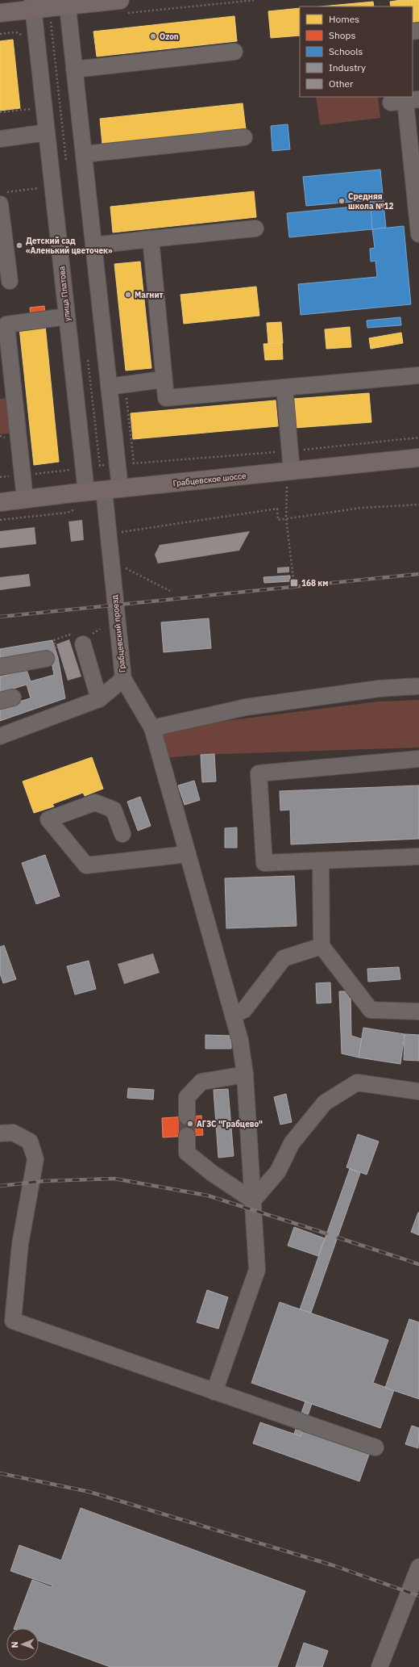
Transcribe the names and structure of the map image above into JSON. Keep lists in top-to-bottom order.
{
  "streets": {
    "main road": ["Грабцевское шоссе"],
    "street": ["улица Платова", "Грабцевский проезд"]
  },
  "crossings": [
    ["улица Платова", "Грабцевское шоссе"],
    ["Грабцевское шоссе", "Грабцевский проезд"]
  ],
  "places": {
    "other": [
      "Ozon",
      "Средняя школа №12",
      "Детский сад «Аленький цветочек»",
      "Магнит",
      "АГЗС \"Грабцево\""
    ],
    "transit": ["168 км"]
  },
  "legend": [
    "Homes",
    "Shops",
    "Schools",
    "Industry",
    "Other"
  ],
  "north": "left"
}
